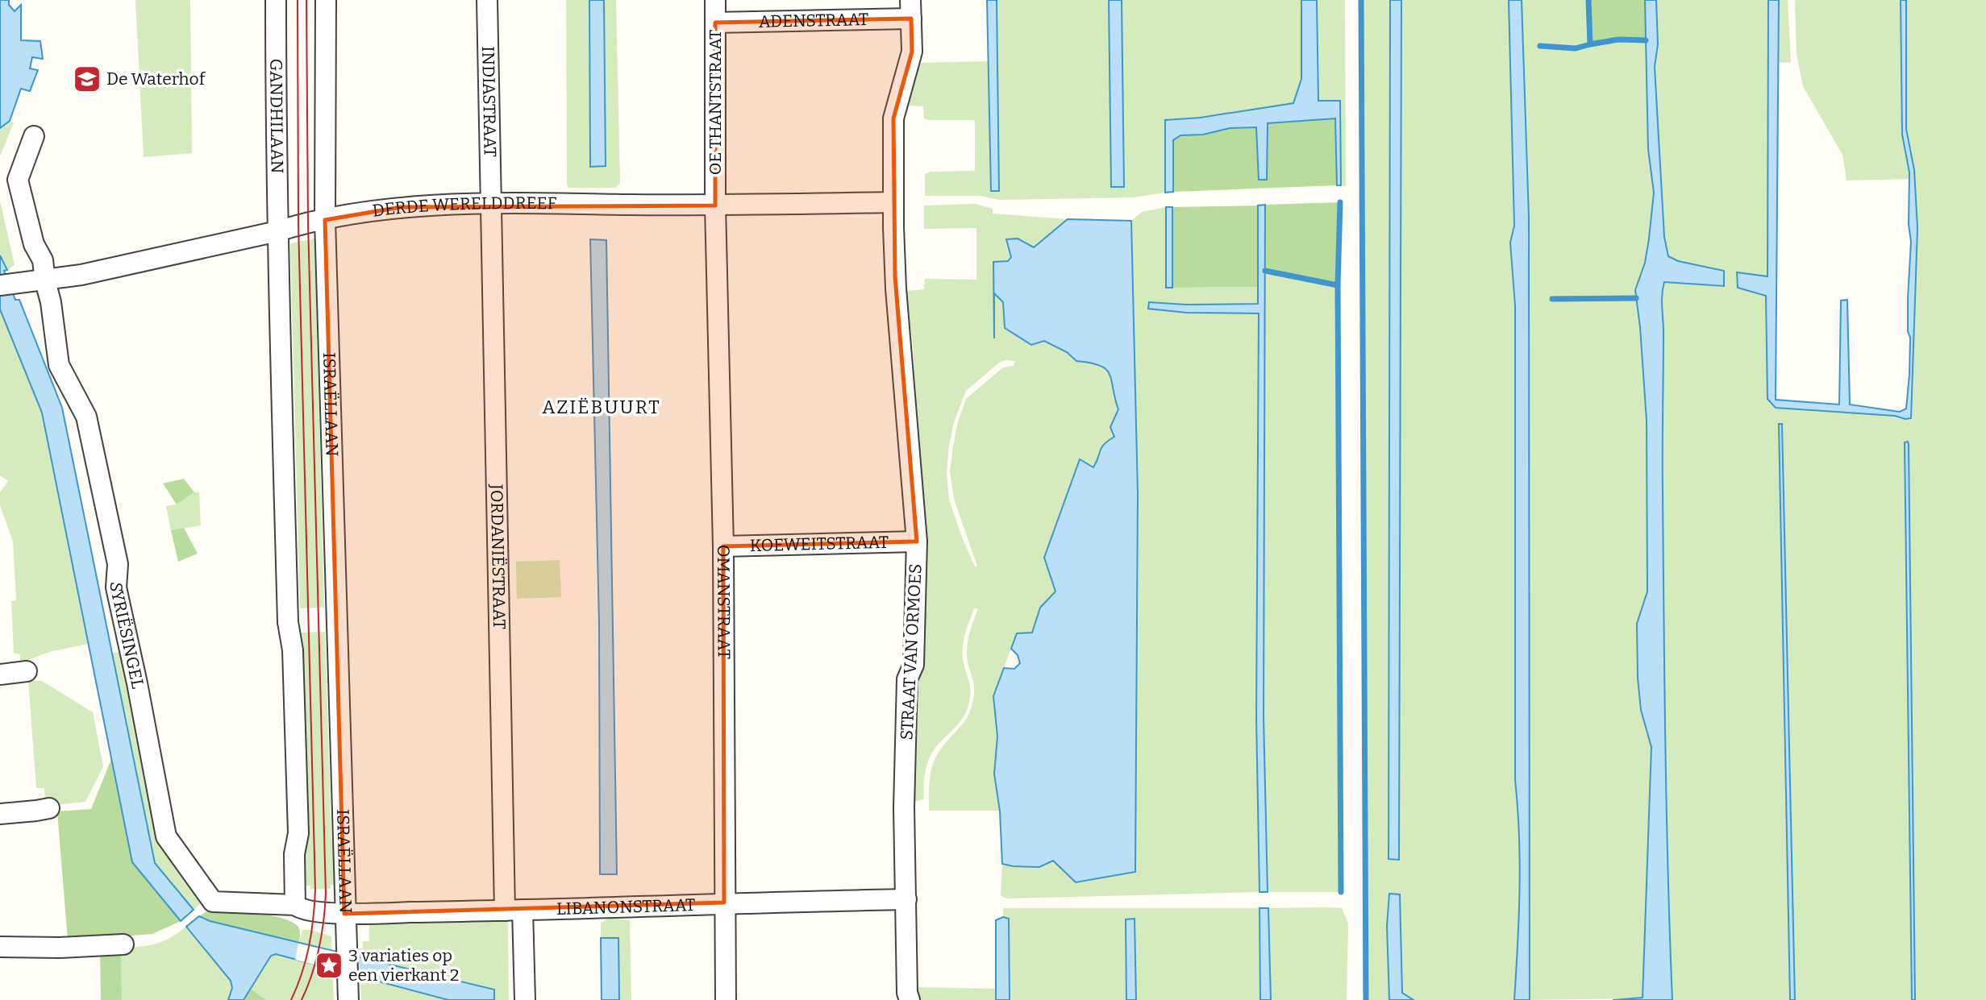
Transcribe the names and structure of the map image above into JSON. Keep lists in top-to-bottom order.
{
  "streets": {
    "street": [
      "ADENSTRAAT",
      "INDIASTRAAT",
      "OE THANTSTRAAT",
      "GANDHILAAN",
      "DERDE WERELDDREEF",
      "ISRAËLLAAN",
      "KOEWEITSTRAAT",
      "JORDANIËSTRAAT",
      "OMANSTRAAT",
      "SYRIËSINGEL",
      "STRAAT VAN ORMOES",
      "LIBANONSTRAAT"
    ]
  },
  "crossings": [
    ["ADENSTRAAT", "OE THANTSTRAAT"],
    ["ADENSTRAAT", "STRAAT VAN ORMOES"],
    ["INDIASTRAAT", "DERDE WERELDDREEF"],
    ["INDIASTRAAT", "JORDANIËSTRAAT"],
    ["OE THANTSTRAAT", "DERDE WERELDDREEF"],
    ["OE THANTSTRAAT", "OMANSTRAAT"],
    ["GANDHILAAN", "DERDE WERELDDREEF"],
    ["DERDE WERELDDREEF", "ISRAËLLAAN"],
    ["DERDE WERELDDREEF", "JORDANIËSTRAAT"],
    ["DERDE WERELDDREEF", "OMANSTRAAT"],
    ["DERDE WERELDDREEF", "SYRIËSINGEL"],
    ["DERDE WERELDDREEF", "STRAAT VAN ORMOES"],
    ["ISRAËLLAAN", "SYRIËSINGEL"],
    ["ISRAËLLAAN", "LIBANONSTRAAT"],
    ["KOEWEITSTRAAT", "OMANSTRAAT"],
    ["KOEWEITSTRAAT", "STRAAT VAN ORMOES"],
    ["JORDANIËSTRAAT", "LIBANONSTRAAT"],
    ["OMANSTRAAT", "LIBANONSTRAAT"],
    ["STRAAT VAN ORMOES", "LIBANONSTRAAT"]
  ],
  "districts": ["AZIËBUURT"],
  "places": {
    "school or university": ["De Waterhof"],
    "place": ["3 variaties op een vierkant 2"]
  }
}
